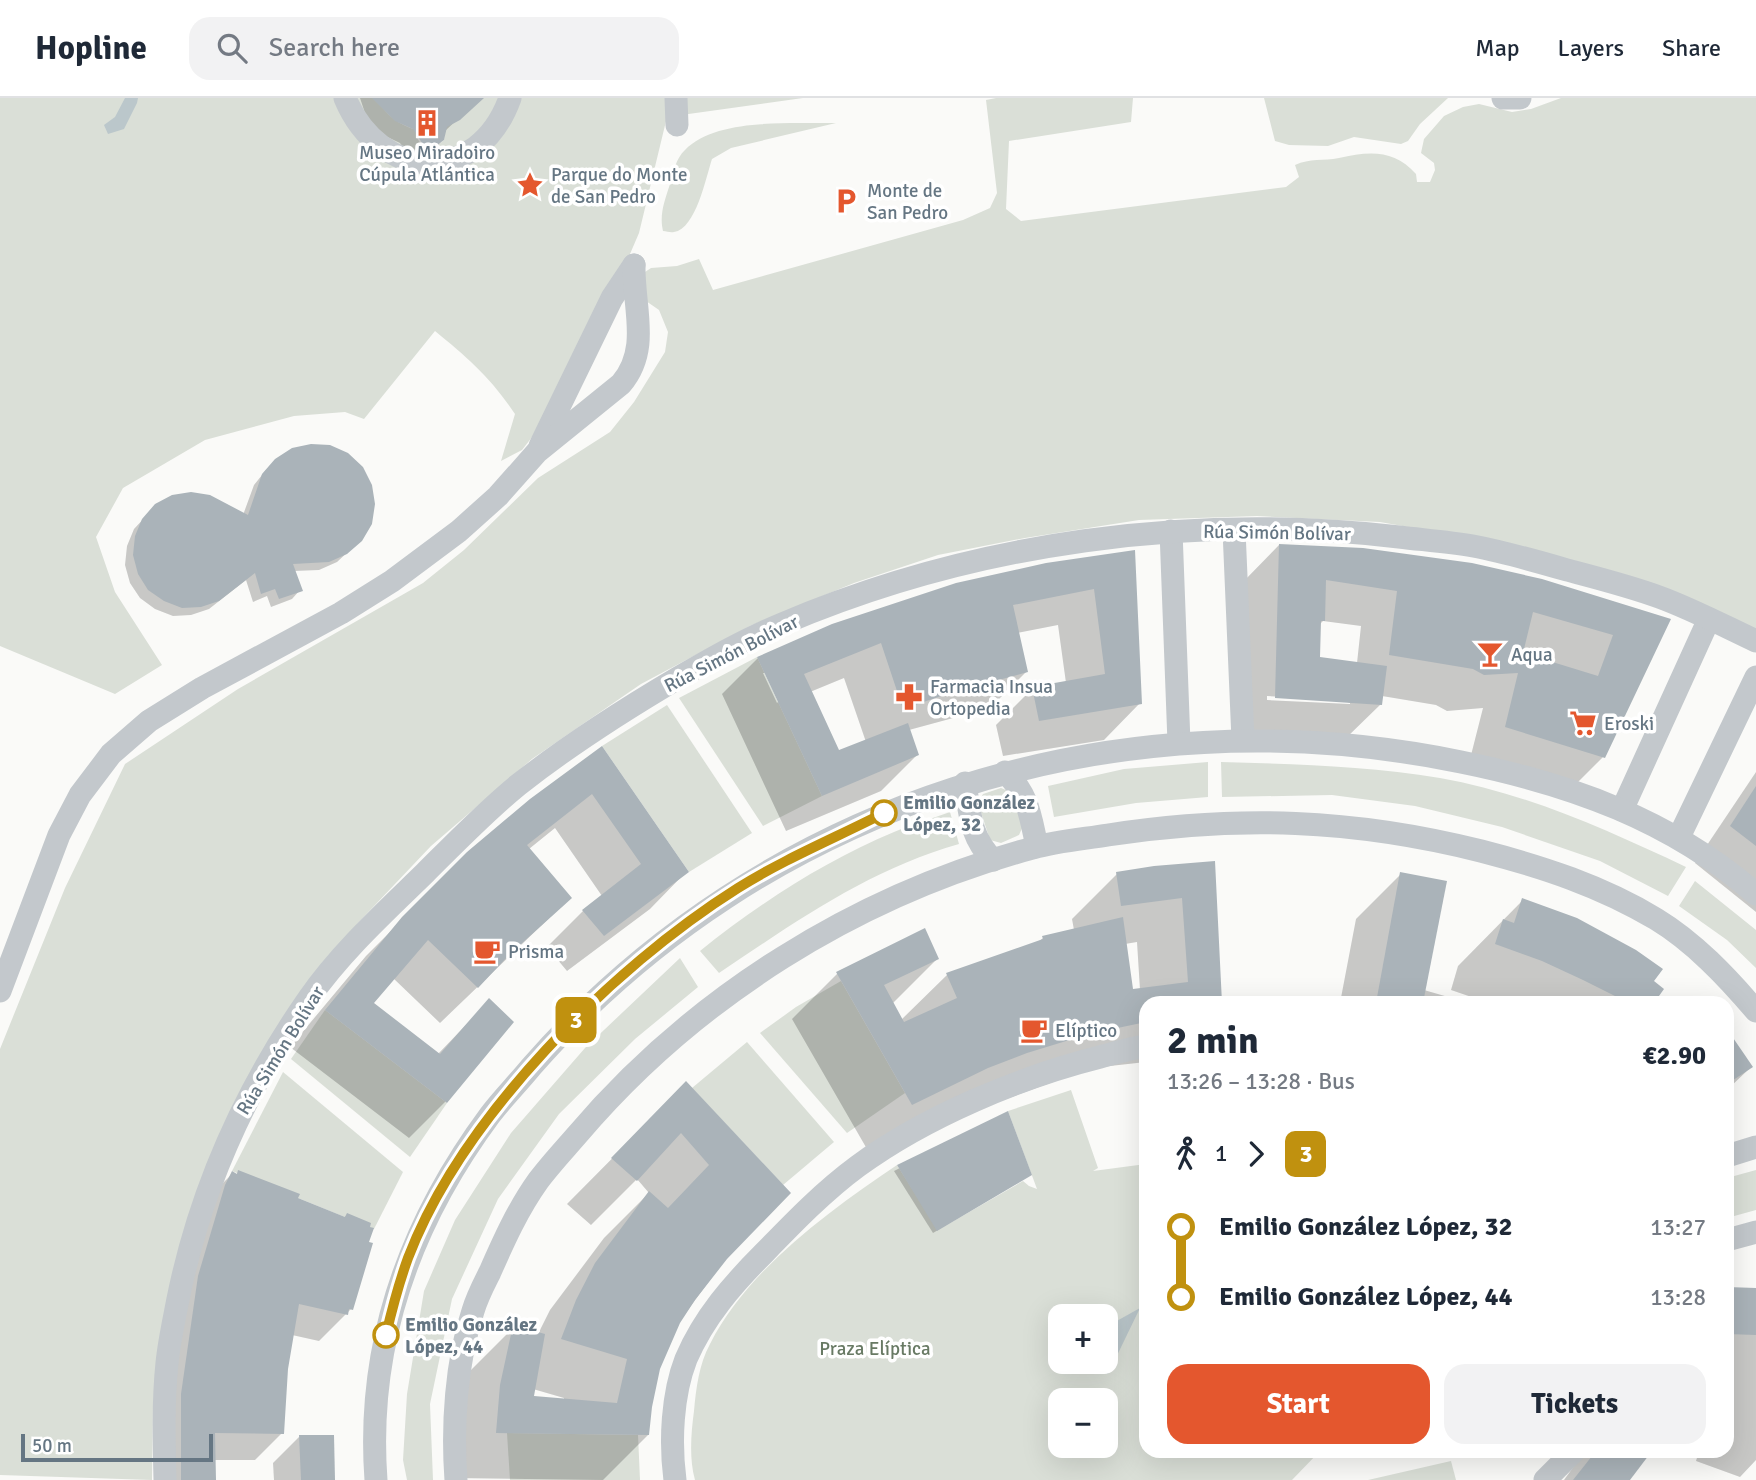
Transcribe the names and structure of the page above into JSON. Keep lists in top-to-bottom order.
{
  "streets": {
    "street": ["Rúa Simón Bolívar"]
  },
  "parks": ["Praza Elíptica"],
  "places": {
    "building": ["Museo Miradoiro Cúpula Atlántica"],
    "place": ["Parque do Monte de San Pedro"],
    "parking": ["Monte de San Pedro"],
    "bar": ["Aqua"],
    "pharmacy": ["Farmacia Insua Ortopedia"],
    "supermarket": ["Eroski"],
    "other": ["Emilio González López, 32", "Emilio González López, 44"],
    "cafe": ["Prisma", "Elíptico"]
  },
  "lines": ["bus line 3"],
  "scale_bar": "50 m",
  "page": {
    "header": "Hopline",
    "search": "Search here",
    "nav": ["Map", "Layers", "Share"],
    "on_map": "3",
    "heading": ["2 min", "13:26 – 13:28 · Bus", "€2.90"],
    "legs": ["1", "3"],
    "list": [
      {
        "name": "Emilio González López, 32",
        "value": "13:27"
      },
      {
        "name": "Emilio González López, 44",
        "value": "13:28"
      }
    ],
    "map_buttons": ["+", "−"],
    "buttons": ["Start", "Tickets"],
    "scale": "50 m"
  }
}
